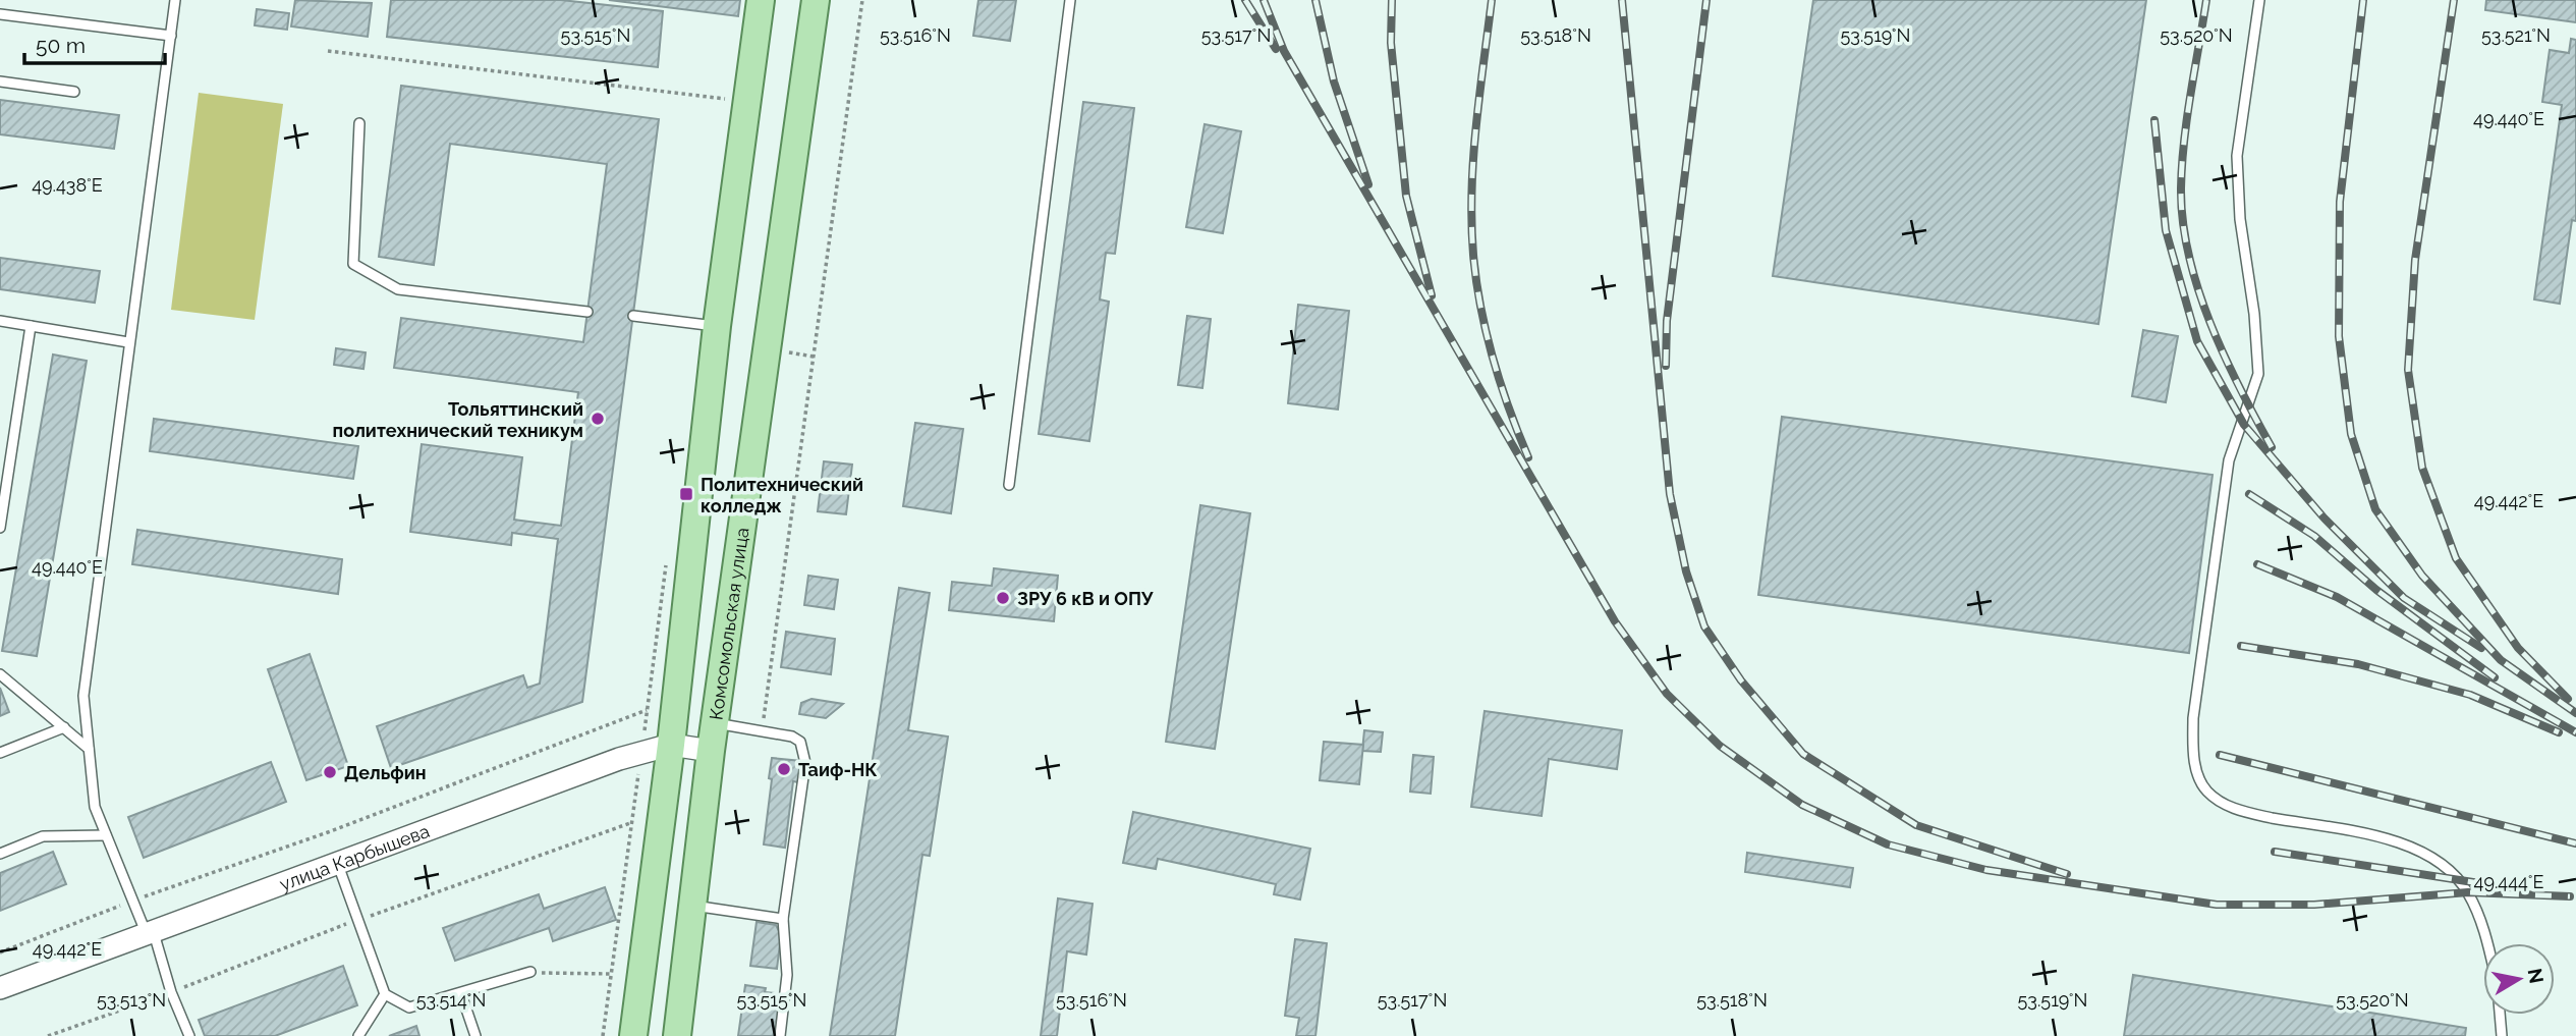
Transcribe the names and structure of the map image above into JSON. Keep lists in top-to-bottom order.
{
  "streets": {
    "main road": ["Комсомольская улица"],
    "street": ["улица Карбышева"]
  },
  "crossings": [
    ["Комсомольская улица", "улица Карбышева"]
  ],
  "places": {
    "other": [
      "Тольяттинский политехнический техникум",
      "ЗРУ 6 кВ и ОПУ",
      "Таиф-НК",
      "Дельфин"
    ],
    "transit": ["Политехнический колледж"]
  },
  "scale_bar": "50 m",
  "north": "right",
  "coordinates": [
    "53.515°N",
    "53.516°N",
    "53.517°N",
    "53.518°N",
    "53.519°N",
    "53.520°N",
    "53.521°N",
    "49.440°E",
    "49.438°E",
    "49.442°E",
    "49.444°E",
    "53.513°N",
    "53.514°N"
  ]
}
